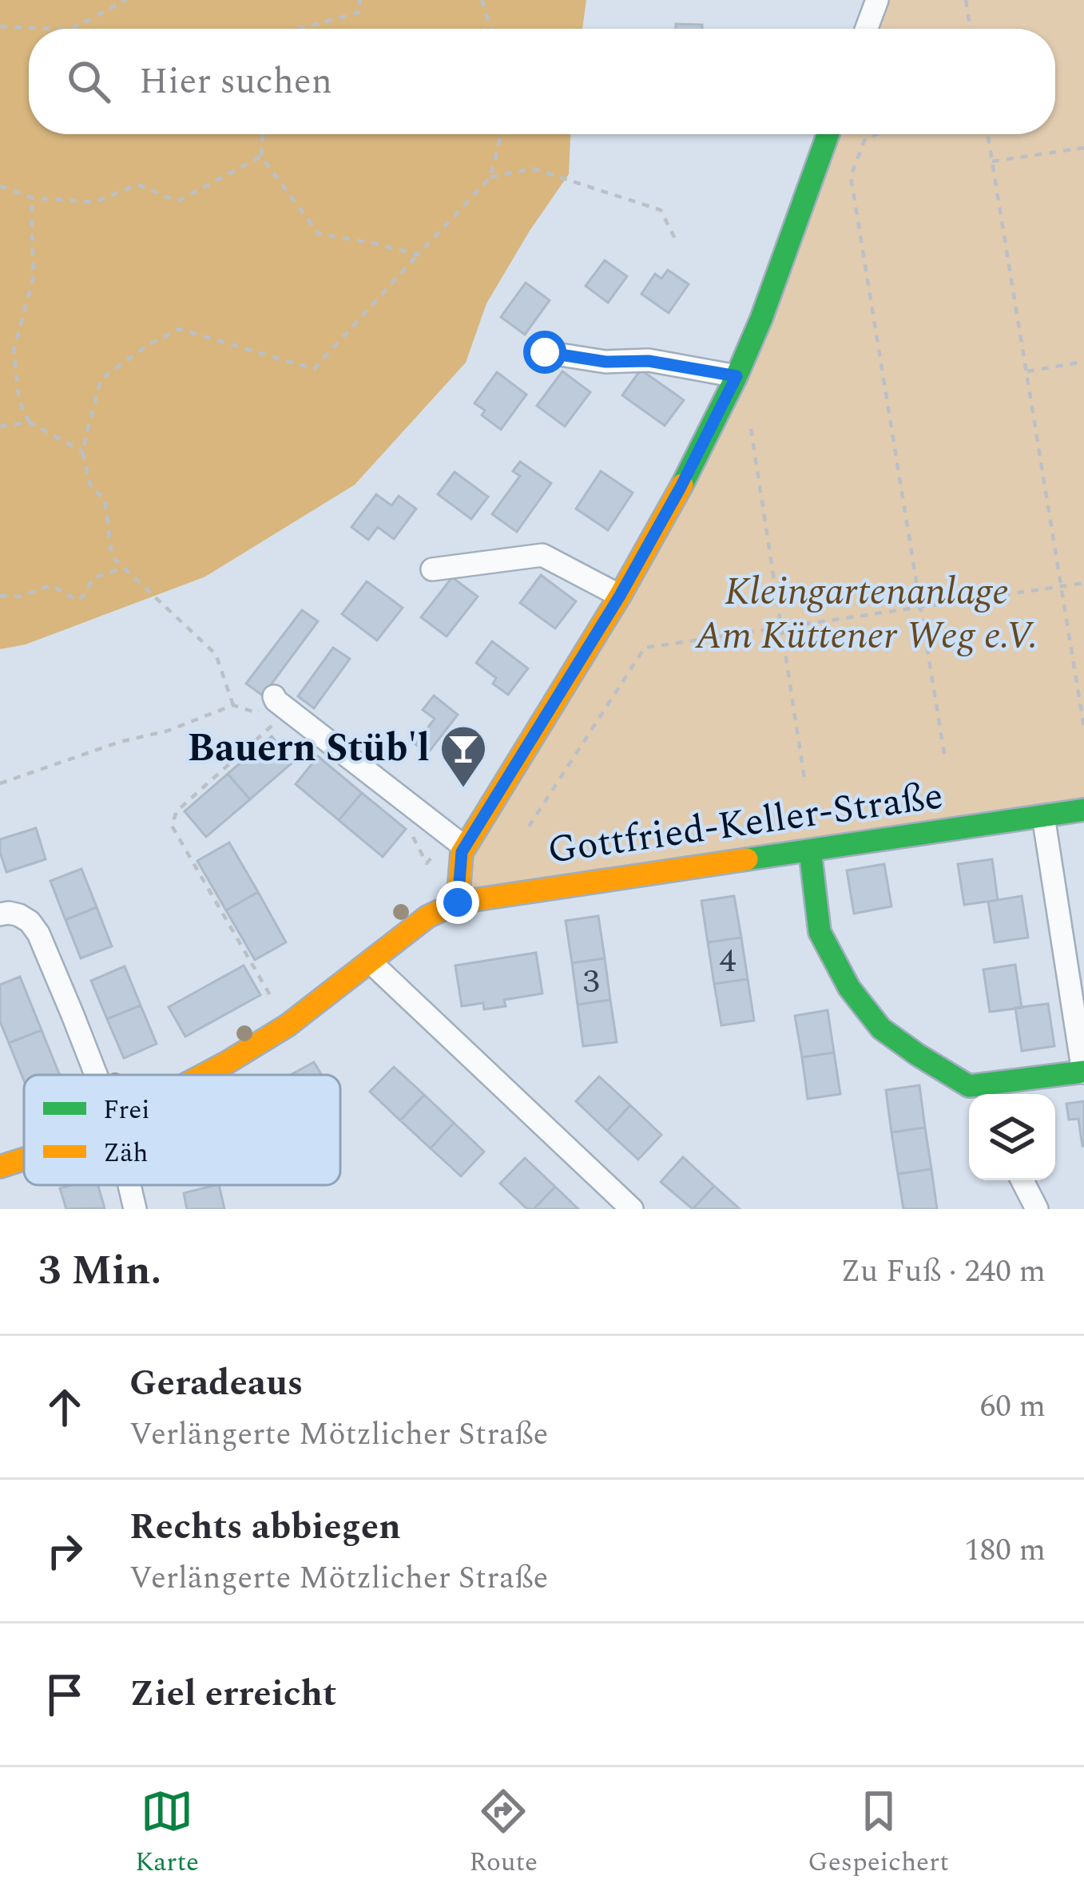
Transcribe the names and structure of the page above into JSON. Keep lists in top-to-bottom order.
{
  "streets": {
    "street": ["Gottfried-Keller-Straße"]
  },
  "parks": ["Kleingartenanlage Am Küttener Weg e.V."],
  "places": {
    "bar": ["Bauern Stüb'l"]
  },
  "house_numbers": ["4", "3"],
  "legend": ["Frei", "Zäh"],
  "page": {
    "search": "Hier suchen",
    "heading": ["3 Min.", "Zu Fuß · 240 m"],
    "list": [
      ["Geradeaus", "Verlängerte Mötzlicher Straße", "60 m"],
      ["Rechts abbiegen", "Verlängerte Mötzlicher Straße", "180 m"],
      "Ziel erreicht"
    ],
    "nav": ["Karte", "Route", "Gespeichert"]
  }
}
